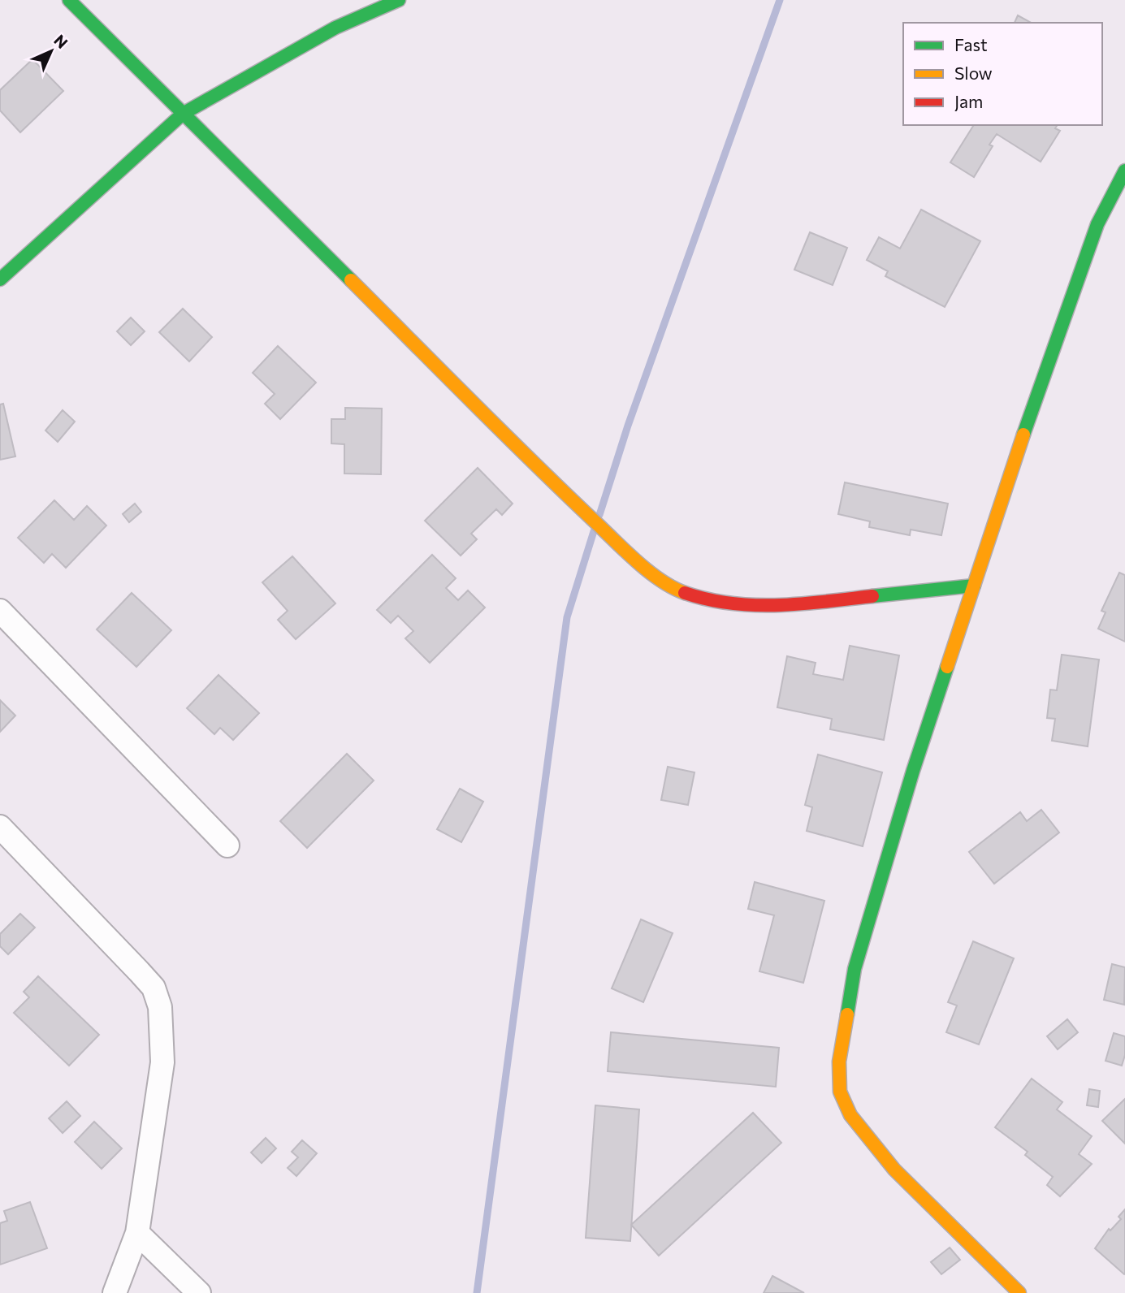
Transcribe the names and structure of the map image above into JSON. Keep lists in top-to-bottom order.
{
  "legend": ["Fast", "Slow", "Jam"],
  "north": "top right"
}
